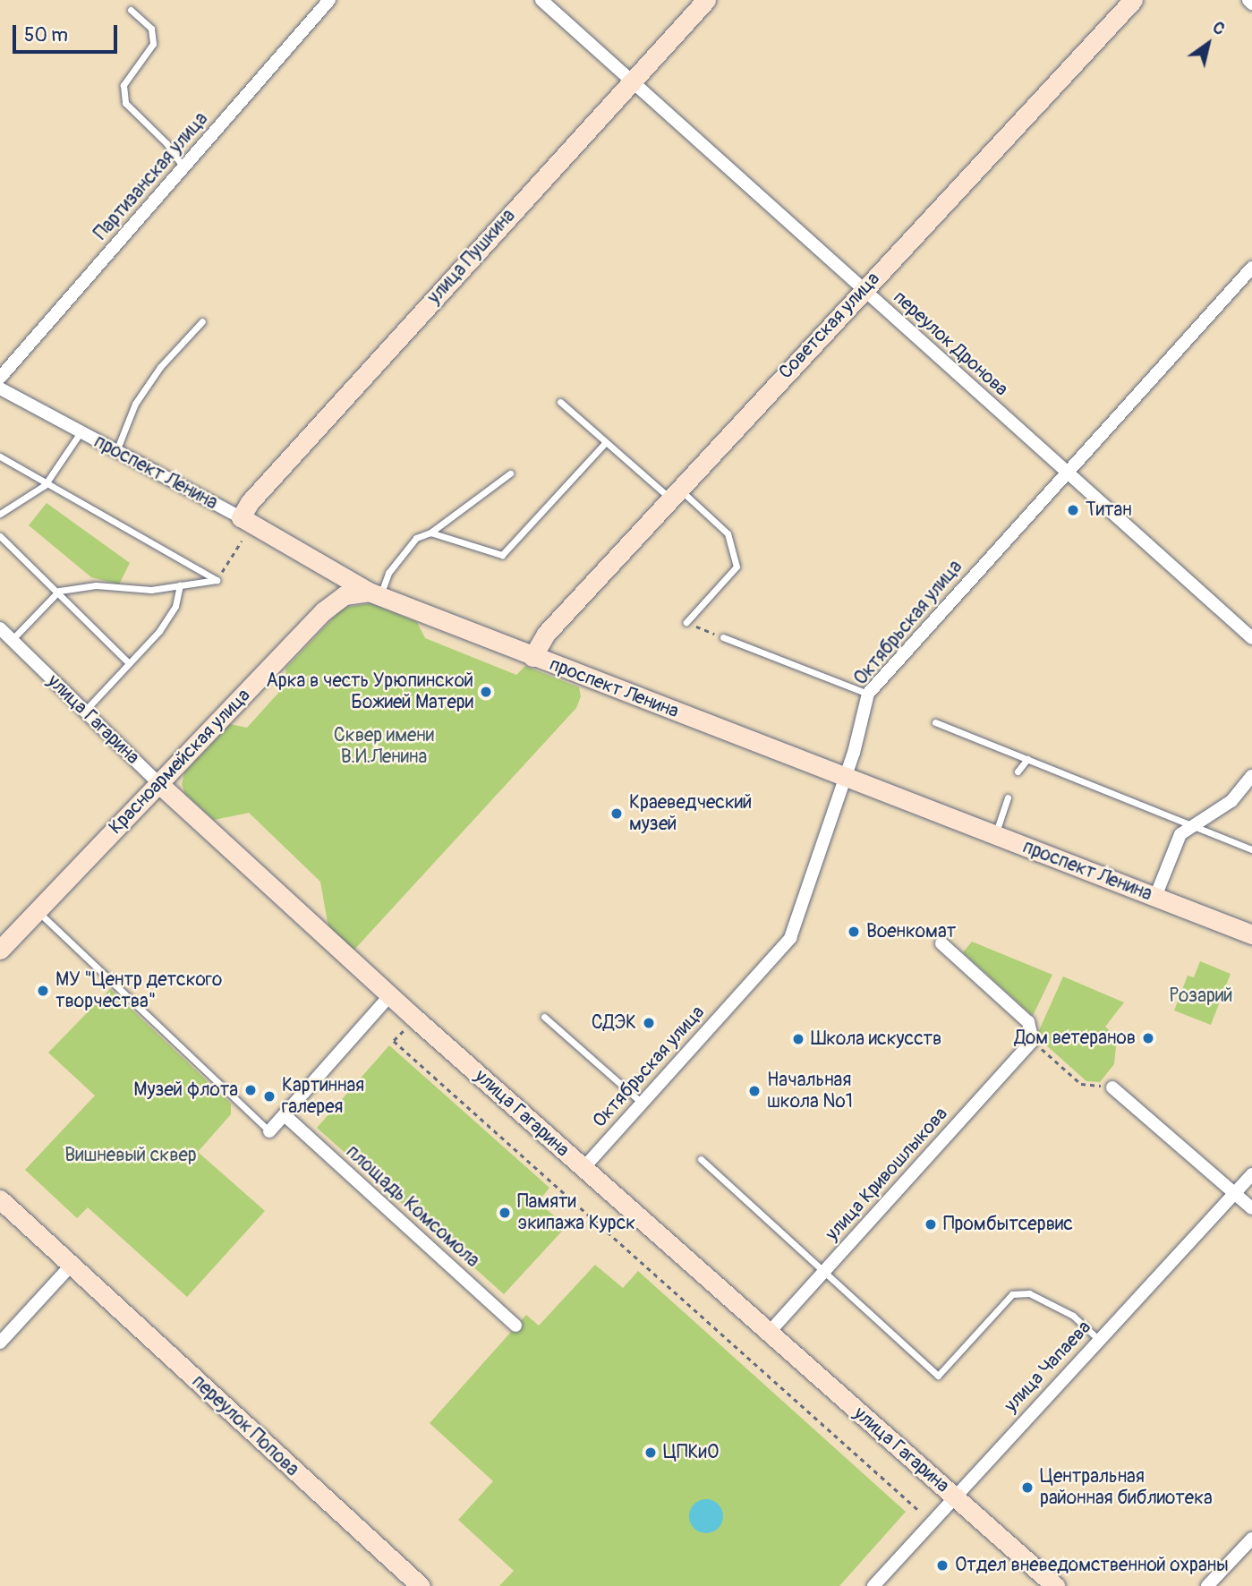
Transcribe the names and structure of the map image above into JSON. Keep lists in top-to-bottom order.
{
  "streets": {
    "main road": [
      "улица Пушкина",
      "Советская улица",
      "проспект Ленина",
      "улица Гагарина",
      "Красноармейская улица",
      "переулок Попова"
    ],
    "street": [
      "Партизанская улица",
      "переулок Дронова",
      "Октябрьская улица",
      "улица Кривошлыкова",
      "площадь Комсомола",
      "улица Чапаева"
    ]
  },
  "crossings": [
    ["улица Пушкина", "переулок Дронова"],
    ["улица Пушкина", "проспект Ленина"],
    ["Советская улица", "переулок Дронова"],
    ["Советская улица", "проспект Ленина"],
    ["переулок Дронова", "Октябрьская улица"],
    ["проспект Ленина", "Октябрьская улица"],
    ["проспект Ленина", "Красноармейская улица"],
    ["Октябрьская улица", "улица Гагарина"],
    ["улица Гагарина", "Красноармейская улица"],
    ["улица Гагарина", "улица Кривошлыкова"],
    ["улица Гагарина", "улица Чапаева"]
  ],
  "parks": ["Сквер имени В.И.Ленина", "Розарий", "Вишневый сквер"],
  "places": [
    "Титан",
    "Арка в честь Урюпинской Божией Матери",
    "Краеведческий музей",
    "Военкомат",
    "МУ \"Центр детского творчества\"",
    "СДЭК",
    "Дом ветеранов",
    "Школа искусств",
    "Музей флота",
    "Начальная школа №1",
    "Картинная галерея",
    "Памяти экипажа Курск",
    "Промбытсервис",
    "ЦПКиО",
    "Центральная районная библиотека",
    "Отдел вневедомственной охраны"
  ],
  "scale_bar": "50 m",
  "north": "top right"
}
